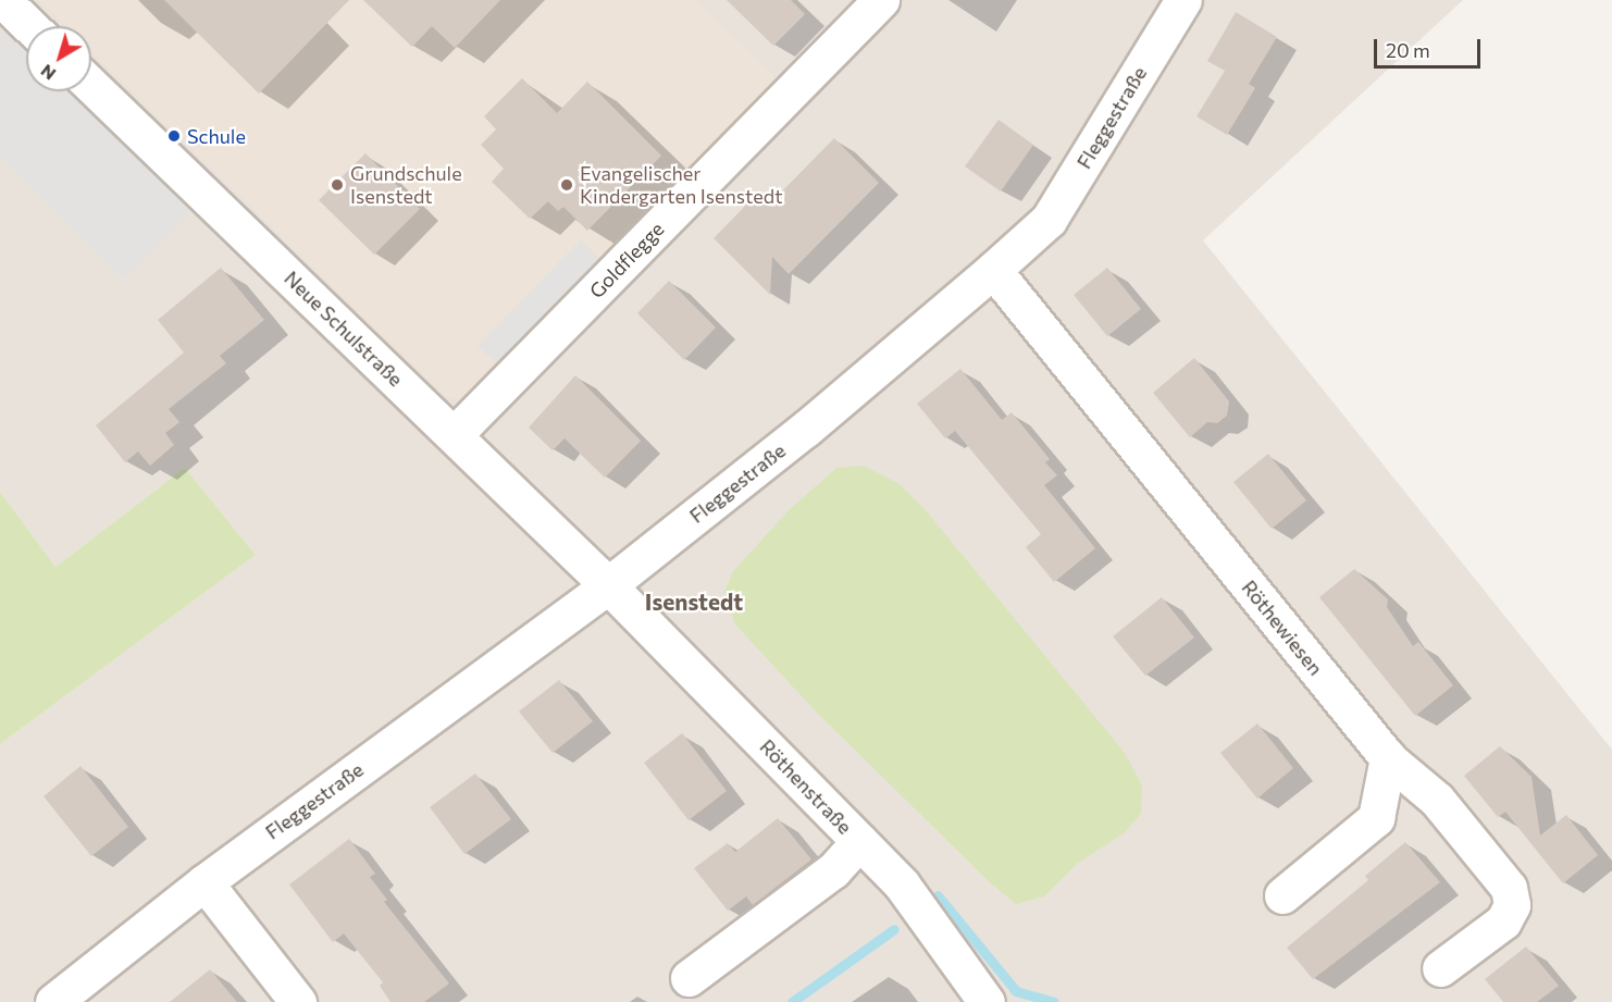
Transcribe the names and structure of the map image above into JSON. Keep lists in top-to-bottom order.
{
  "streets": {
    "street": [
      "Fleggestraße",
      "Goldflegge",
      "Neue Schulstraße",
      "Röthewiesen",
      "Röthenstraße"
    ]
  },
  "crossings": [
    ["Fleggestraße", "Neue Schulstraße"],
    ["Fleggestraße", "Röthewiesen"],
    ["Fleggestraße", "Röthenstraße"],
    ["Goldflegge", "Neue Schulstraße"],
    ["Neue Schulstraße", "Röthenstraße"]
  ],
  "districts": ["Isenstedt"],
  "places": ["Schule", "Grundschule Isenstedt", "Evangelischer Kindergarten Isenstedt"],
  "scale_bar": "20 m",
  "north": "bottom left"
}
